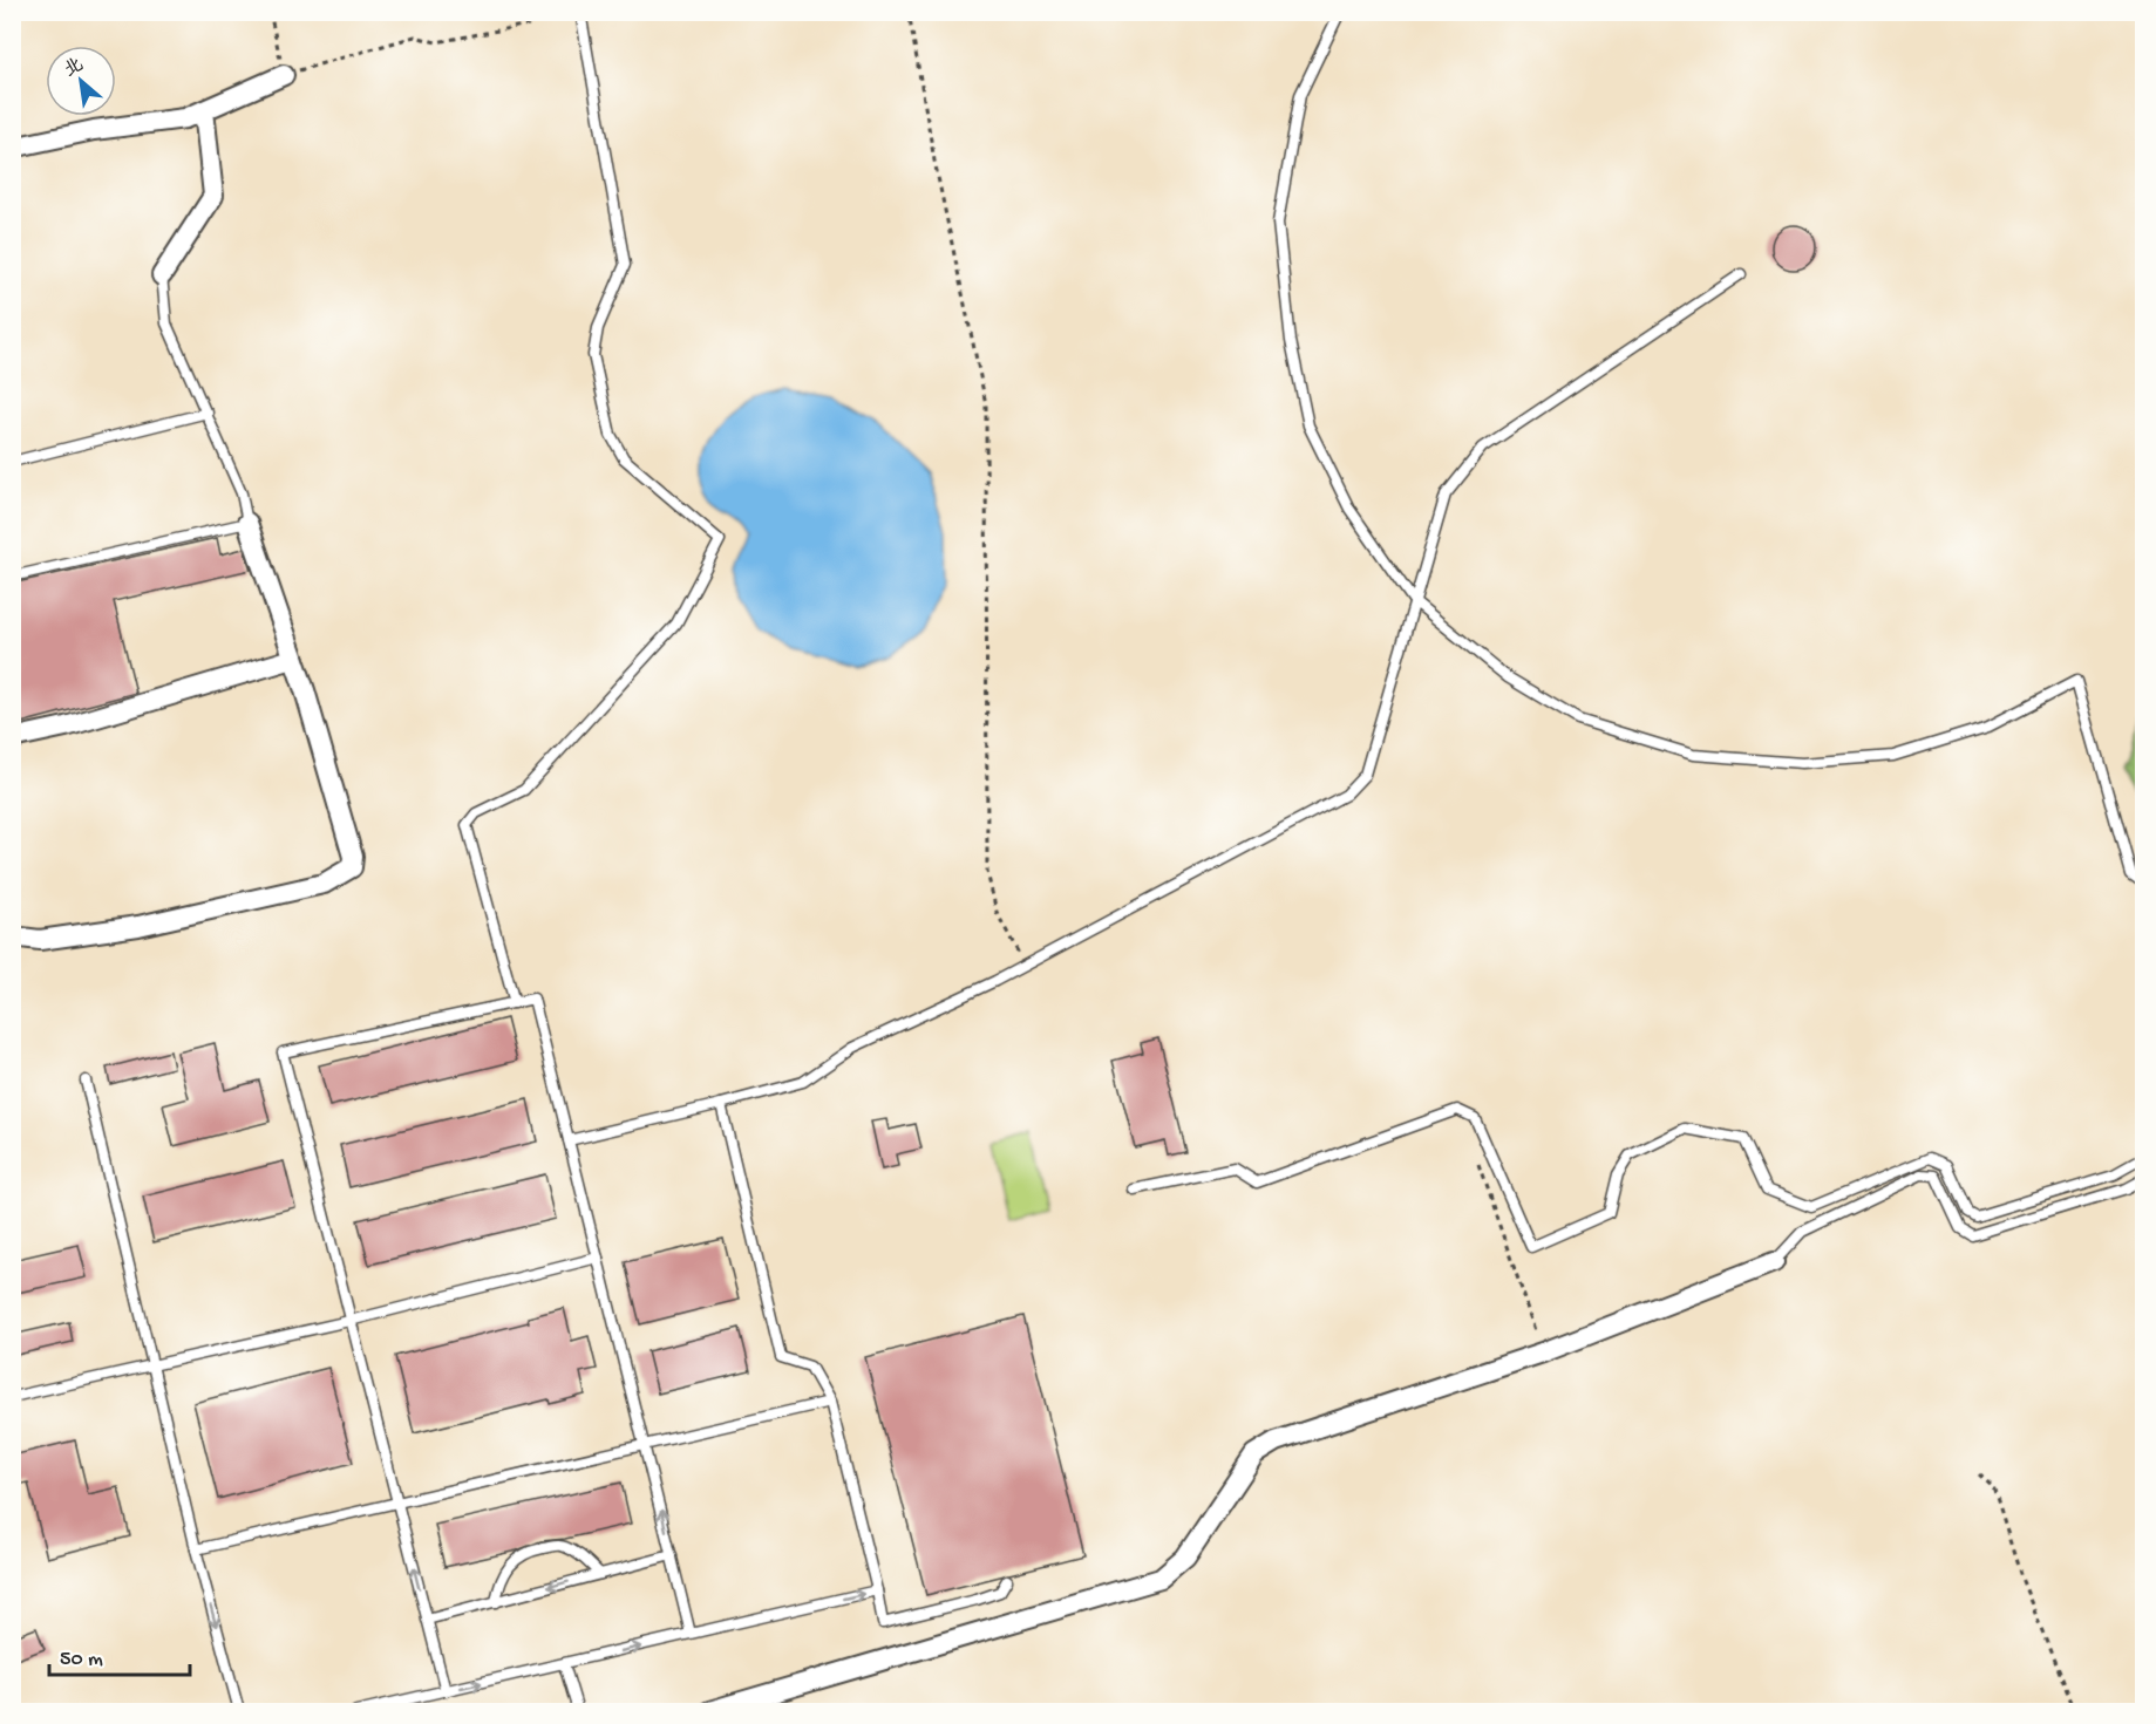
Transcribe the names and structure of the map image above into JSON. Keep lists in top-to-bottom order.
{
  "scale_bar": "50 m",
  "north": "top left"
}
